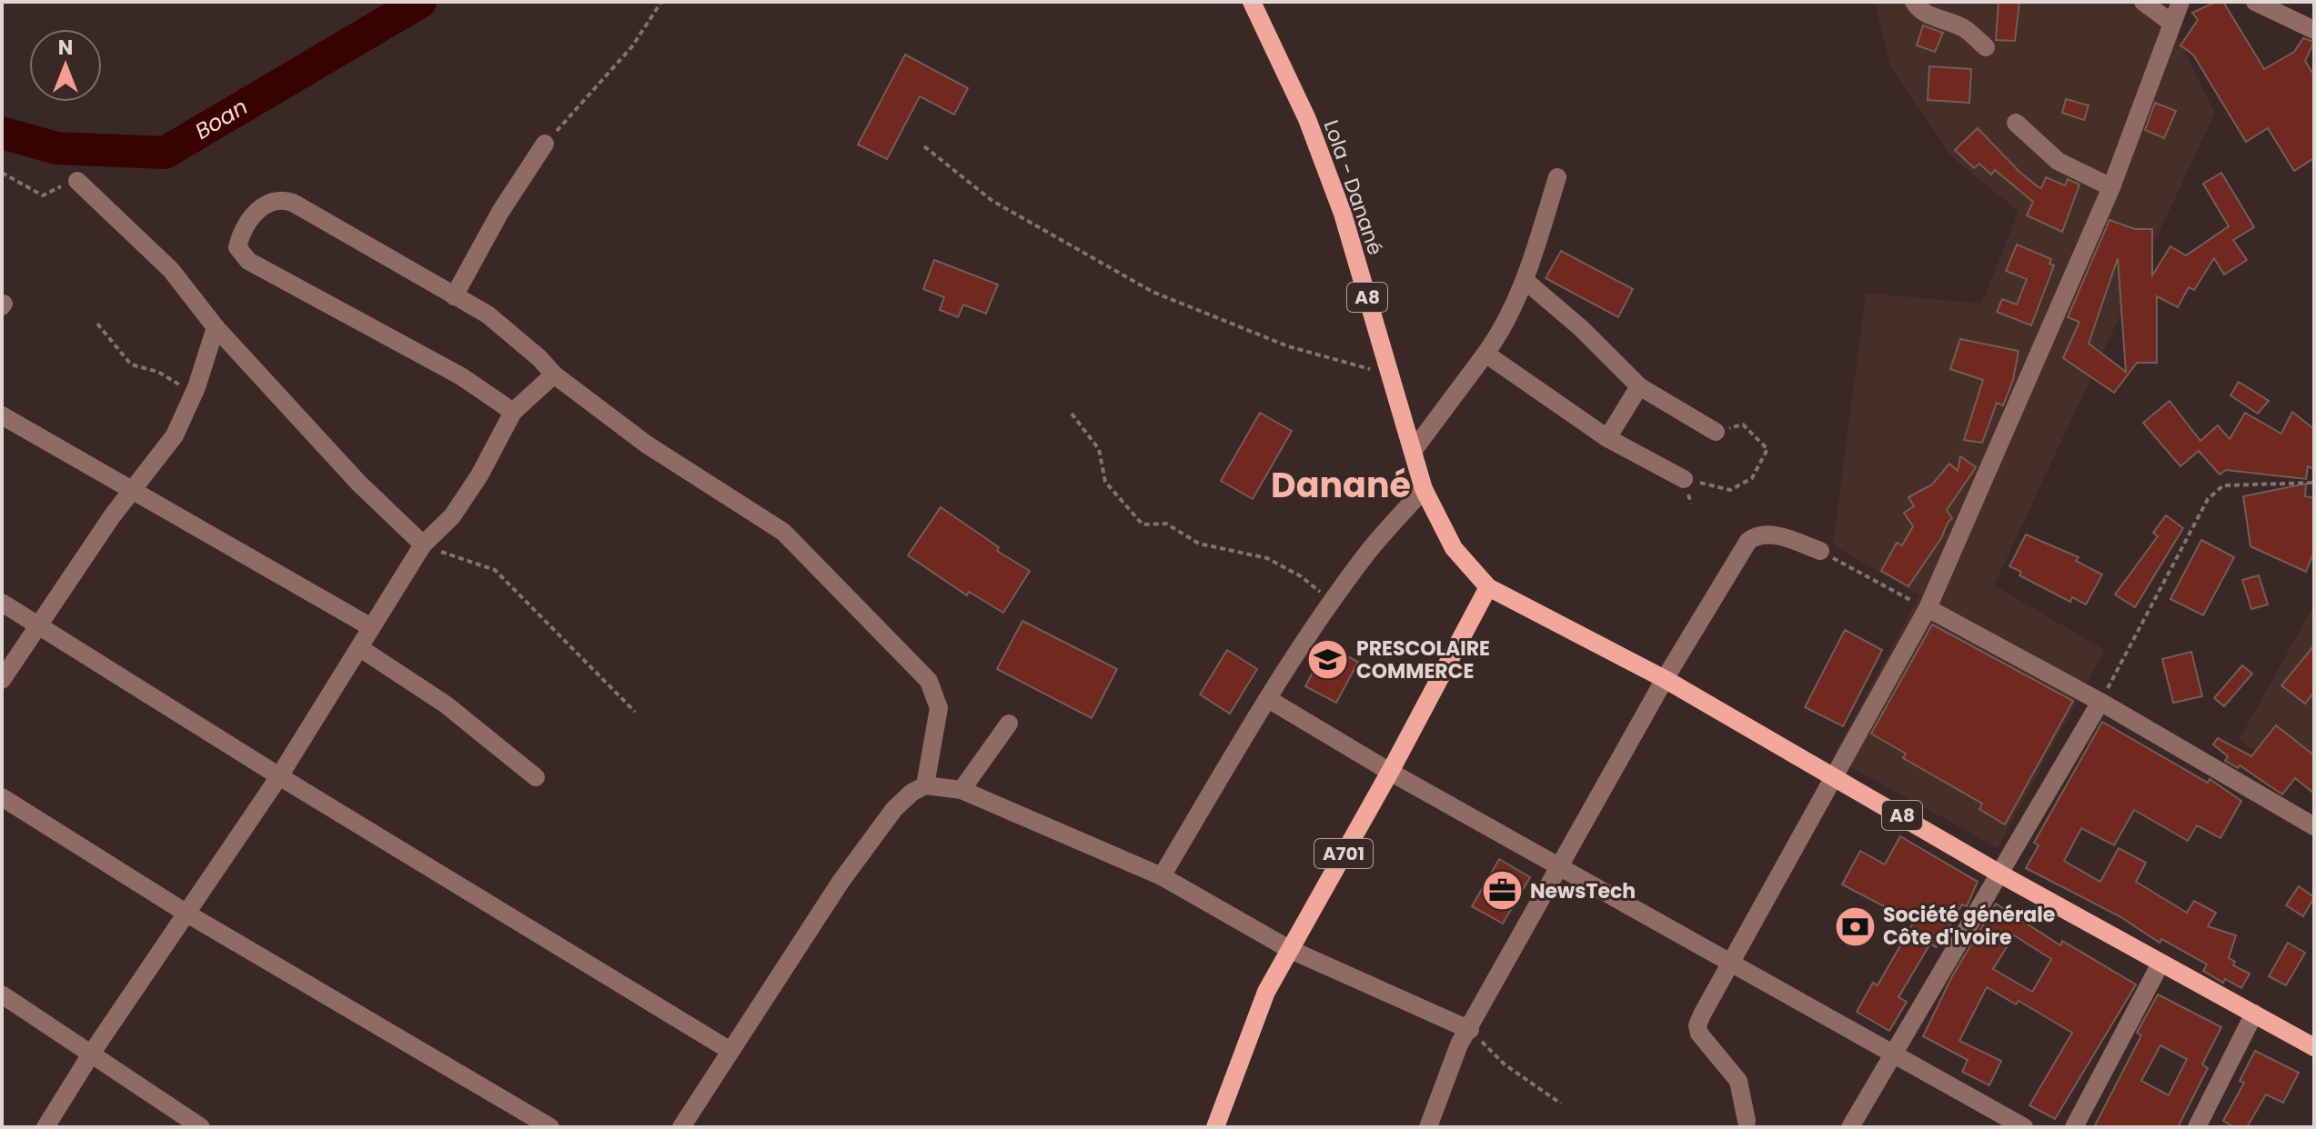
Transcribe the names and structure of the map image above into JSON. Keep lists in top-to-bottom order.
{
  "streets": {
    "main road": ["Lola - Danané", "A8", "A701"]
  },
  "crossings": [
    ["Lola - Danané", "A8"],
    ["Lola - Danané", "A701"],
    ["A8", "A701"]
  ],
  "districts": ["Danané"],
  "water": ["Boan"],
  "places": {
    "school or university": ["PRESCOLAIRE COMMERCE"],
    "office": ["NewsTech"],
    "bank": ["Société générale Côte d'Ivoire"]
  },
  "north": "top"
}
